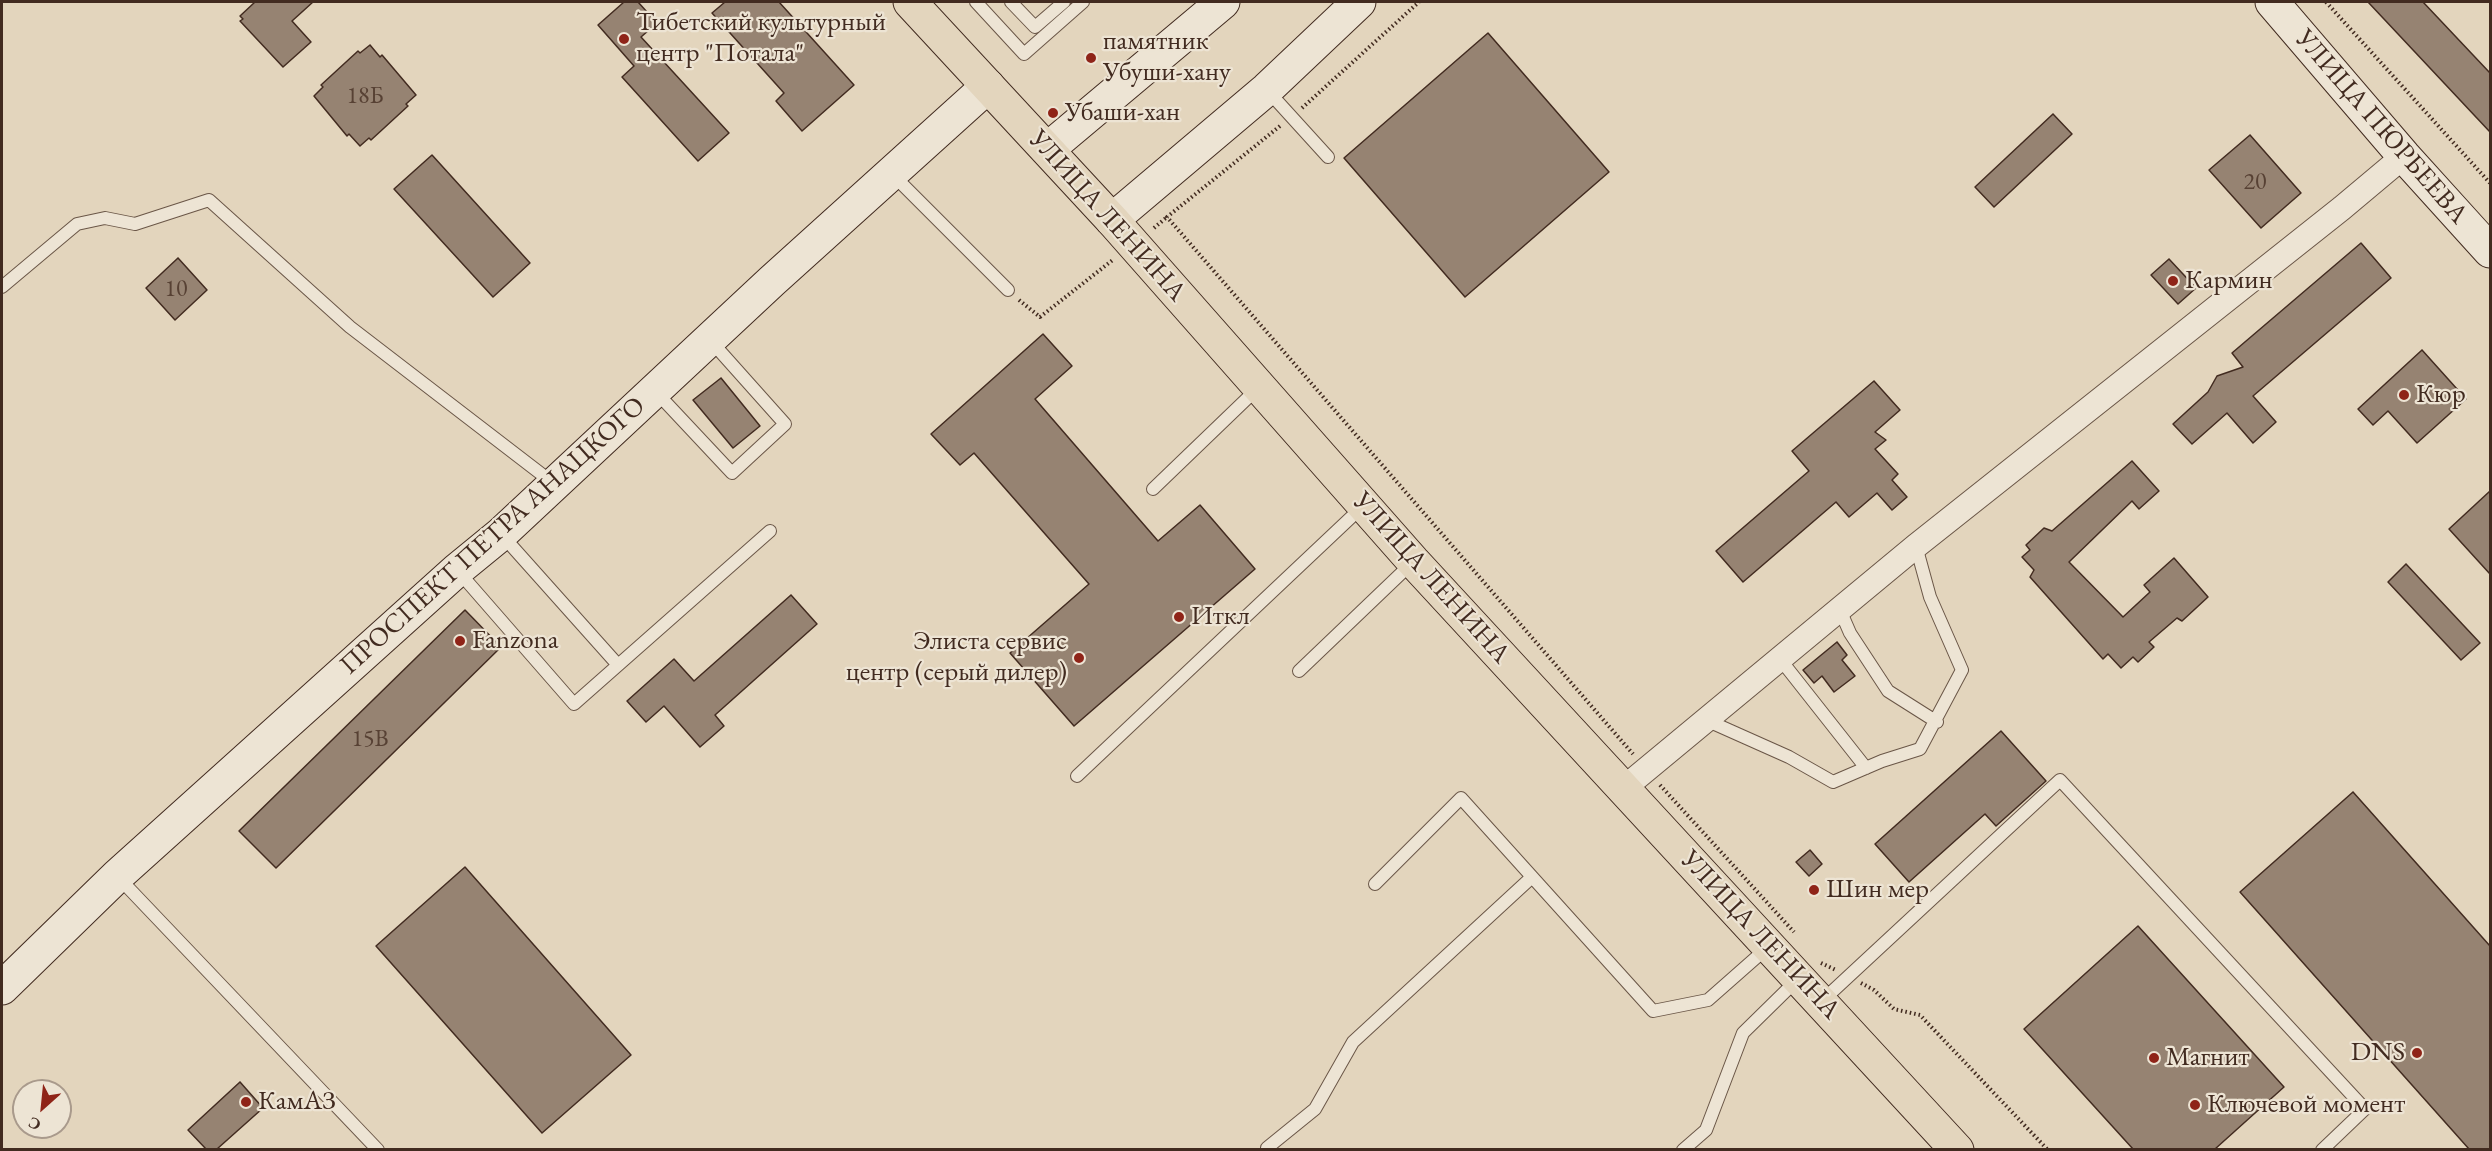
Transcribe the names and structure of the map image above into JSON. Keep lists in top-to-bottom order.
{
  "streets": {
    "main road": ["УЛИЦА ПЮРБЕЕВА", "УЛИЦА ЛЕНИНА", "ПРОСПЕКТ ПЕТРА АНАЦКОГО"]
  },
  "crossings": [
    ["УЛИЦА ЛЕНИНА", "ПРОСПЕКТ ПЕТРА АНАЦКОГО"]
  ],
  "places": [
    "Тибетский культурный центр \"Потала\"",
    "памятник Убуши-хану",
    "Убаши-хан",
    "Кармин",
    "Кюр",
    "Иткл",
    "Fanzona",
    "Элиста сервис центр (серый дилер)",
    "Шин мер",
    "DNS",
    "Магнит",
    "КамАЗ",
    "Ключевой момент"
  ],
  "house_numbers": [
    "18Б",
    "20",
    "10",
    "15В"
  ],
  "north": "bottom left"
}
